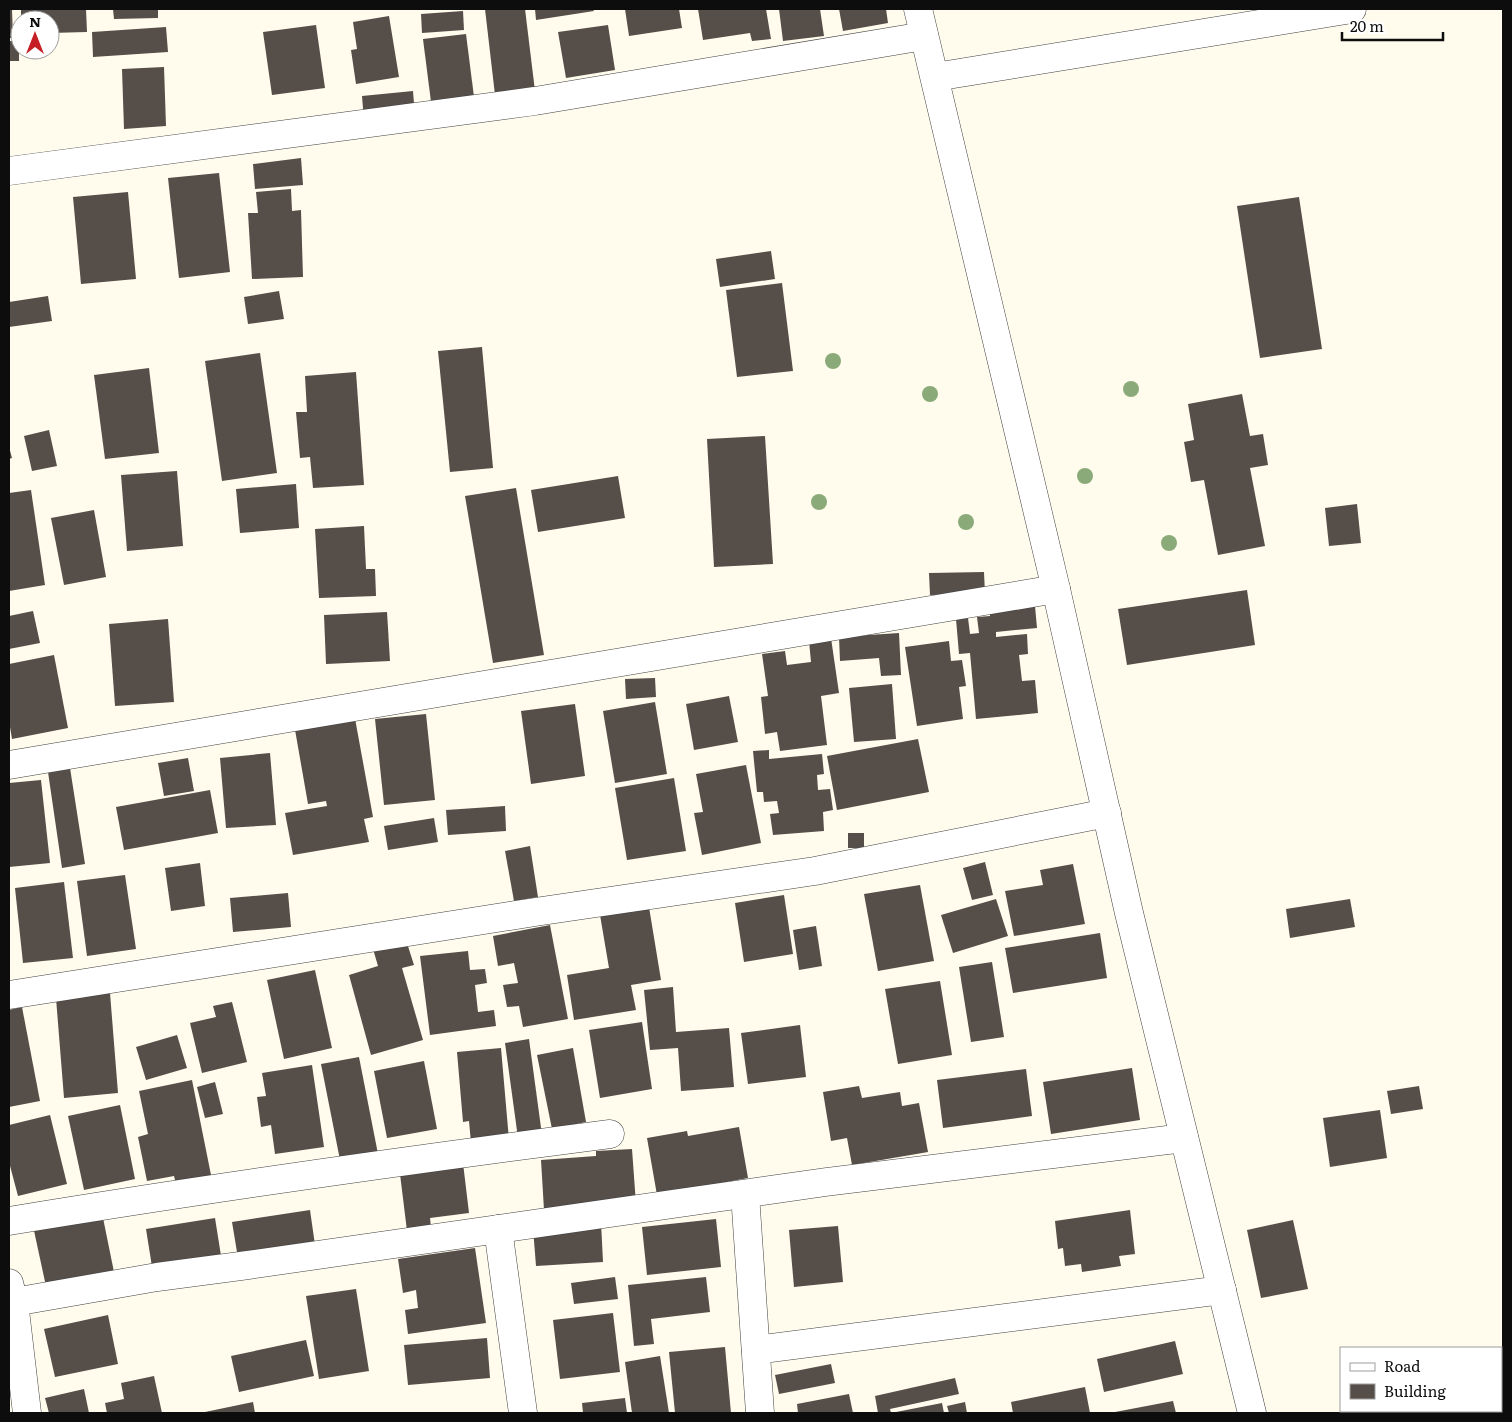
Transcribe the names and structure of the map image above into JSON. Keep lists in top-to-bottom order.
{
  "legend": ["Road", "Building"],
  "scale_bar": "20 m",
  "north": "top"
}
